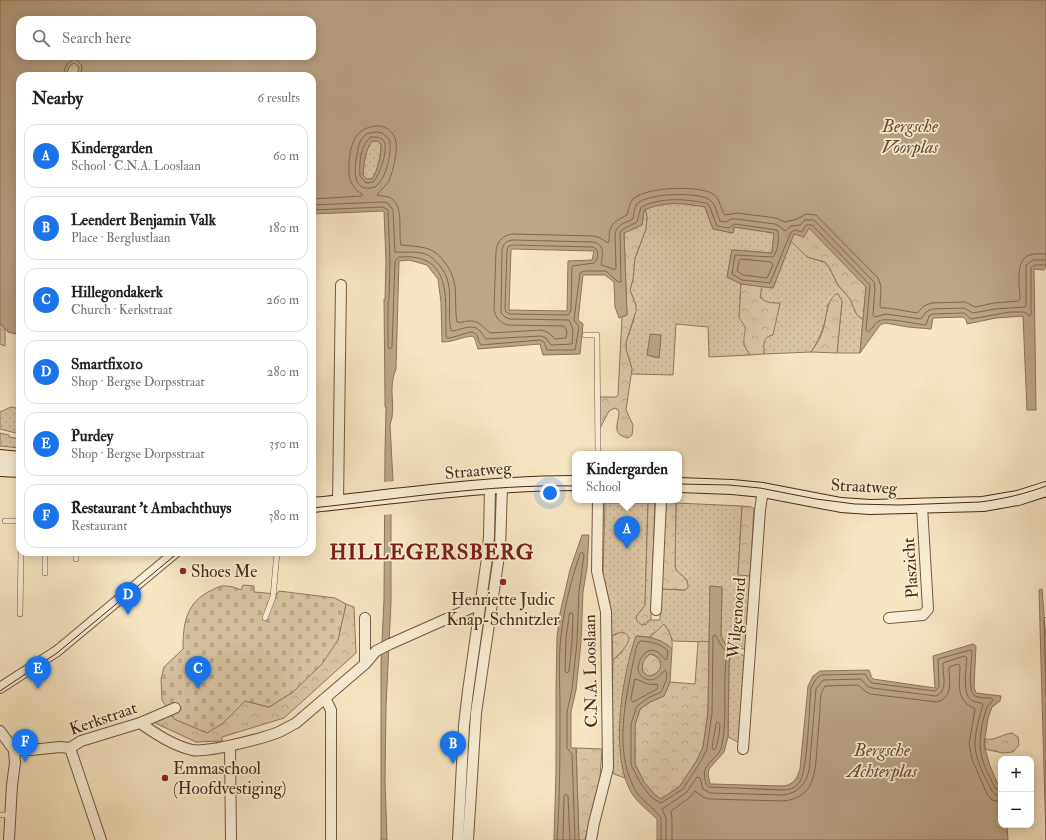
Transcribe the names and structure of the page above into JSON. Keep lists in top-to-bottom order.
{
  "streets": {
    "street": [
      "Straatweg",
      "Plaszicht",
      "Wilgenoord",
      "C.N.A. Looslaan",
      "Kerkstraat"
    ]
  },
  "crossings": [
    ["Straatweg", "Plaszicht"],
    ["Straatweg", "Wilgenoord"]
  ],
  "districts": ["HILLEGERSBERG"],
  "water": ["Bergsche Voorplas", "Bergsche Achterplas"],
  "places": ["Shoes Me", "Henriette Judic Knap-Schnitzler", "Emmaschool (Hoofdvestiging)"],
  "page": {
    "search": "Search here",
    "heading": ["Nearby", "6 results"],
    "list": [
      {
        "mark": "A",
        "name": "Kindergarden",
        "note": "School · C.N.A. Looslaan",
        "value": "60 m"
      },
      {
        "mark": "B",
        "name": "Leendert Benjamin Valk",
        "note": "Place · Berglustlaan",
        "value": "180 m"
      },
      {
        "mark": "C",
        "name": "Hillegondakerk",
        "note": "Church · Kerkstraat",
        "value": "260 m"
      },
      {
        "mark": "D",
        "name": "Smartfix010",
        "note": "Shop · Bergse Dorpsstraat",
        "value": "280 m"
      },
      {
        "mark": "E",
        "name": "Purdey",
        "note": "Shop · Bergse Dorpsstraat",
        "value": "350 m"
      },
      {
        "mark": "F",
        "name": "Restaurant 't Ambachthuys",
        "note": "Restaurant",
        "value": "380 m"
      }
    ],
    "popup": ["Kindergarden", "School"],
    "pins": [
      "A",
      "D",
      "C",
      "E",
      "F",
      "B"
    ],
    "map_buttons": ["+", "−"]
  }
}
